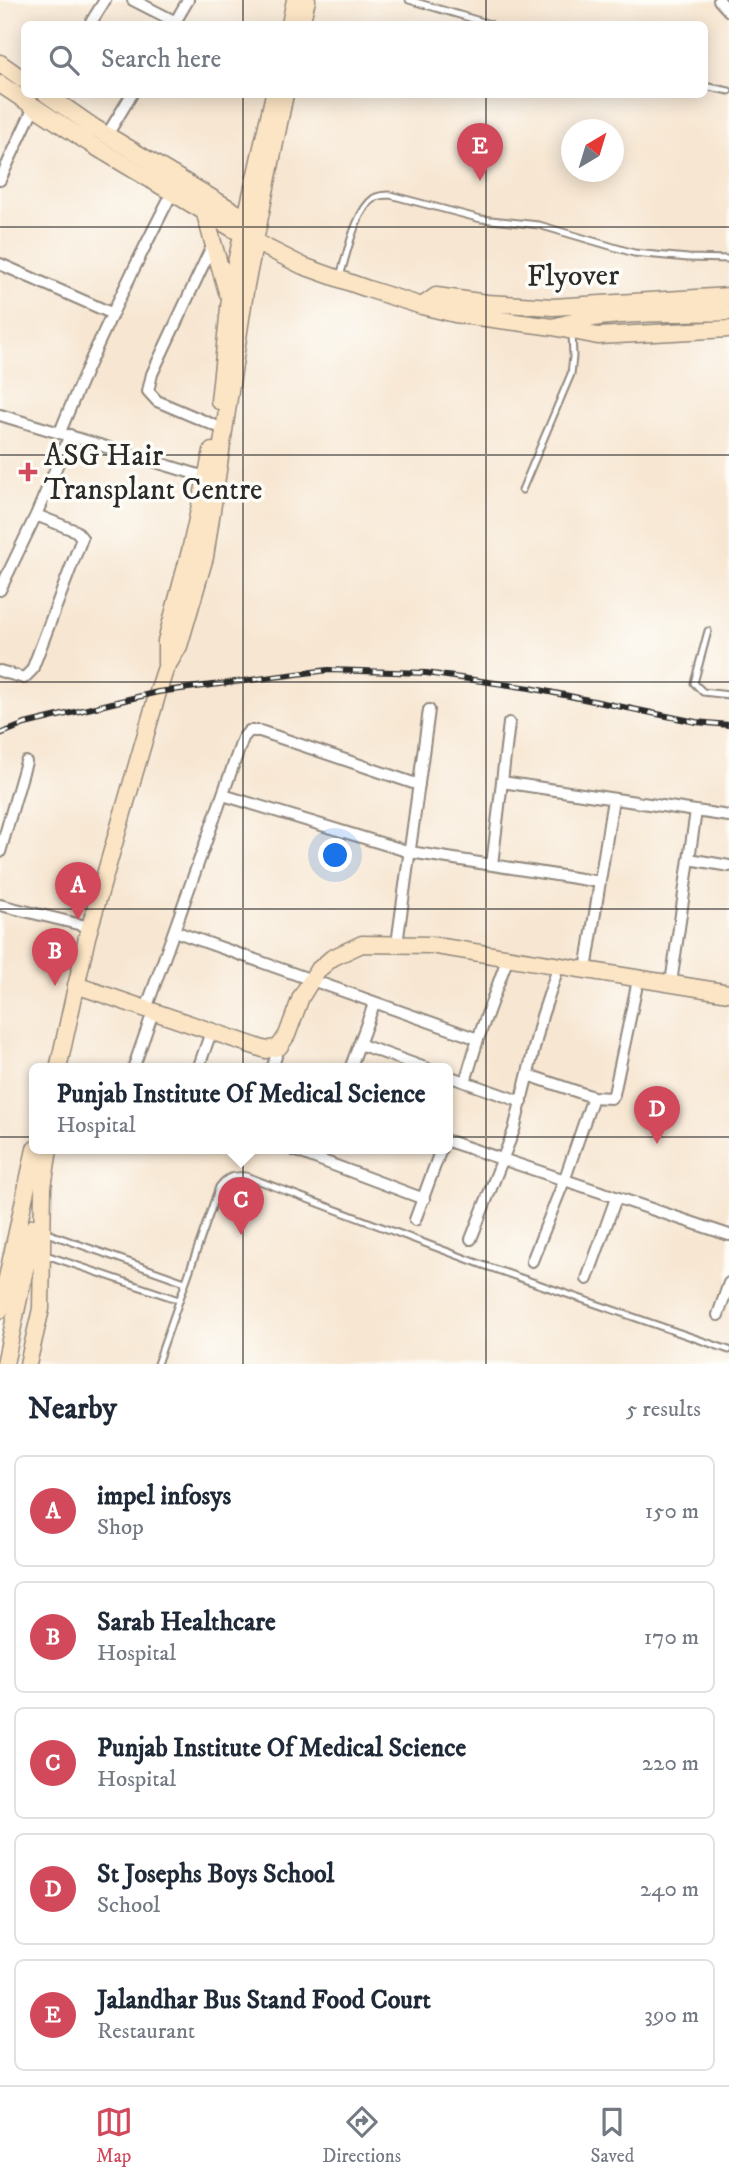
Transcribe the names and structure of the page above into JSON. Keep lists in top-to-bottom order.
{
  "streets": {
    "street": ["Flyover"]
  },
  "places": {
    "health": ["ASG Hair Transplant Centre"]
  },
  "north": "top right",
  "page": {
    "search": "Search here",
    "pins": [
      "E",
      "A",
      "B",
      "D",
      "C"
    ],
    "popup": ["Punjab Institute Of Medical Science", "Hospital"],
    "heading": ["Nearby", "5 results"],
    "list": [
      {
        "mark": "A",
        "name": "impel infosys",
        "note": "Shop",
        "value": "150 m"
      },
      {
        "mark": "B",
        "name": "Sarab Healthcare",
        "note": "Hospital",
        "value": "170 m"
      },
      {
        "mark": "C",
        "name": "Punjab Institute Of Medical Science",
        "note": "Hospital",
        "value": "220 m"
      },
      {
        "mark": "D",
        "name": "St Josephs Boys School",
        "note": "School",
        "value": "240 m"
      },
      {
        "mark": "E",
        "name": "Jalandhar Bus Stand Food Court",
        "note": "Restaurant",
        "value": "390 m"
      }
    ],
    "nav": ["Map", "Directions", "Saved"]
  }
}
